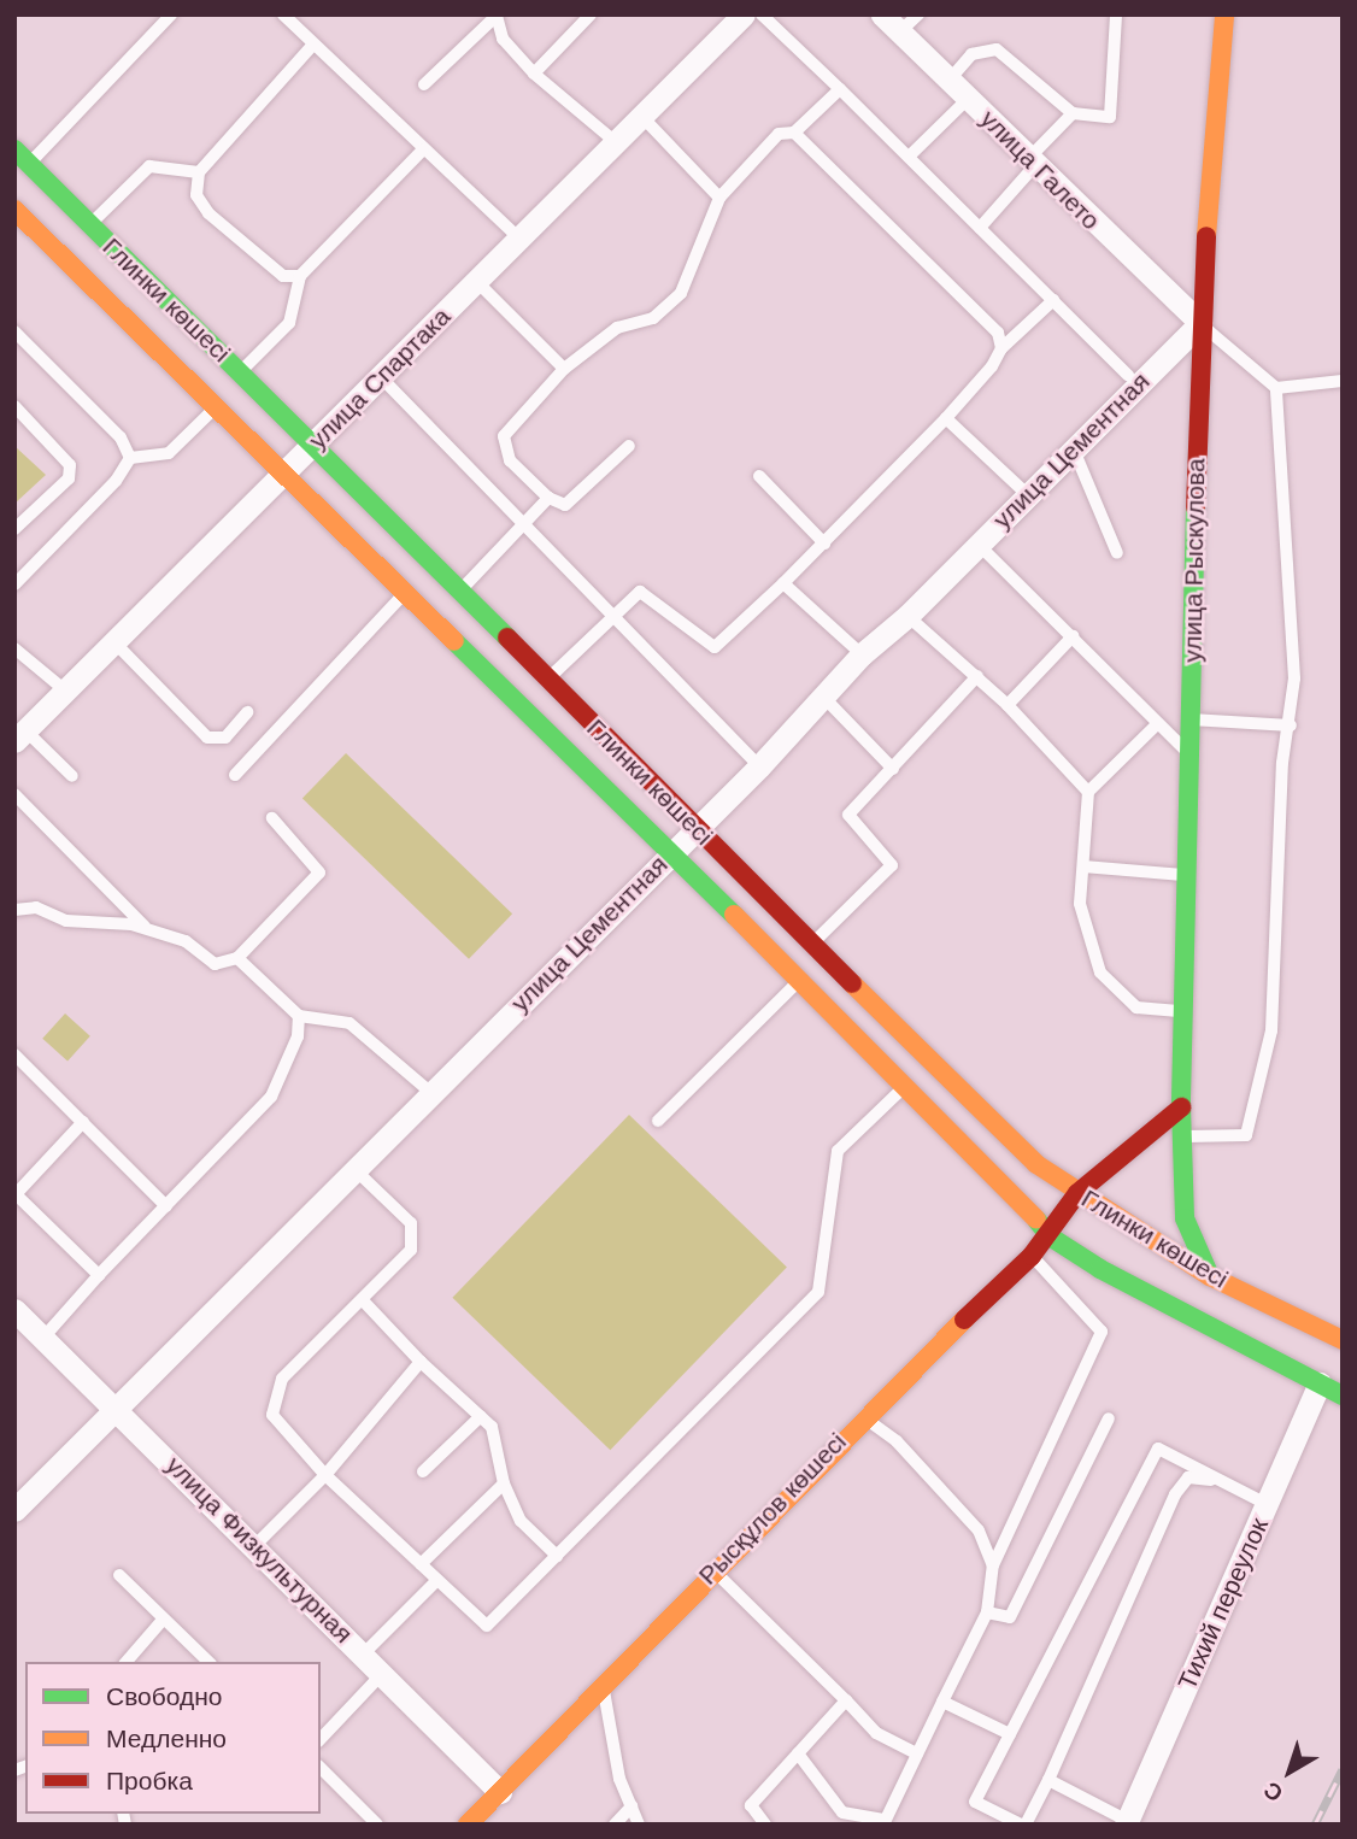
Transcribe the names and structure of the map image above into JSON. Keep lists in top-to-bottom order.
{
  "streets": {
    "main road": ["Глинки көшесі", "улица Рыскулова", "Рысқұлов көшесі"],
    "street": [
      "улица Галето",
      "улица Спартака",
      "улица Цементная",
      "улица Физкультурная",
      "Тихий переулок"
    ]
  },
  "crossings": [
    ["улица Галето", "улица Цементная"],
    ["улица Галето", "улица Рыскулова"],
    ["Глинки көшесі", "улица Спартака"],
    ["Глинки көшесі", "улица Цементная"],
    ["Глинки көшесі", "улица Рыскулова"],
    ["Глинки көшесі", "Рысқұлов көшесі"],
    ["Глинки көшесі", "Тихий переулок"],
    ["улица Цементная", "улица Рыскулова"],
    ["улица Цементная", "улица Физкультурная"],
    ["Рысқұлов көшесі", "улица Физкультурная"]
  ],
  "legend": ["Свободно", "Медленно", "Пробка"],
  "north": "bottom left"
}
